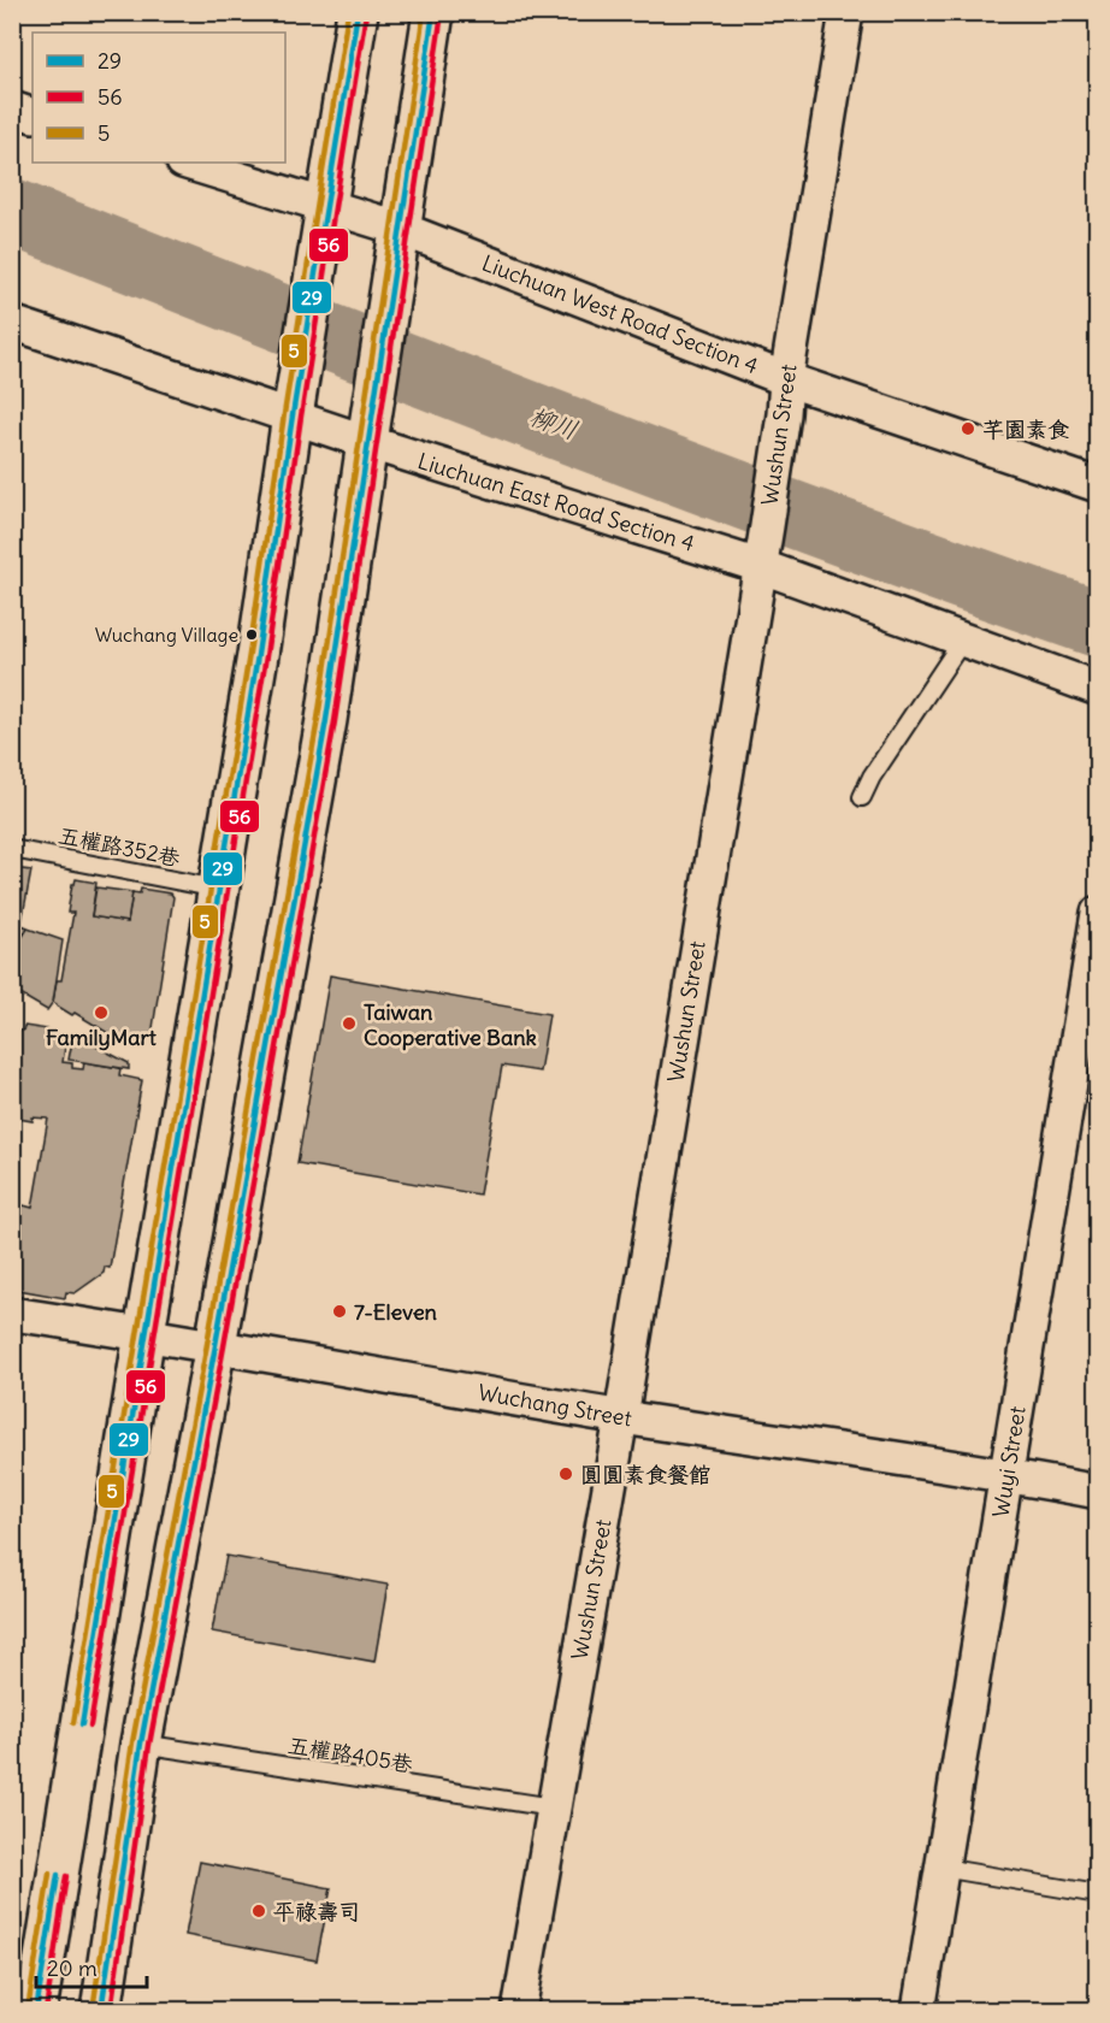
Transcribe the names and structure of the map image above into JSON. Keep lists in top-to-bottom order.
{
  "streets": {
    "street": [
      "Liuchuan West Road Section 4",
      "Wushun Street",
      "Liuchuan East Road Section 4",
      "Wuchang Street",
      "Wuyi Street"
    ],
    "lane": ["五權路352巷", "五權路405巷"]
  },
  "crossings": [
    ["Liuchuan West Road Section 4", "Wushun Street"],
    ["Wushun Street", "Liuchuan East Road Section 4"],
    ["Wushun Street", "Wuchang Street"],
    ["Wushun Street", "五權路405巷"],
    ["Wuchang Street", "Wuyi Street"]
  ],
  "water": ["柳川"],
  "places": [
    "芊園素食",
    "Wuchang Village",
    "FamilyMart",
    "Taiwan Cooperative Bank",
    "7-Eleven",
    "圓圓素食餐館",
    "平祿壽司"
  ],
  "lines": ["transit line 29", "transit line 5", "transit line 56"],
  "legend": ["29", "56", "5"],
  "scale_bar": "20 m"
}
